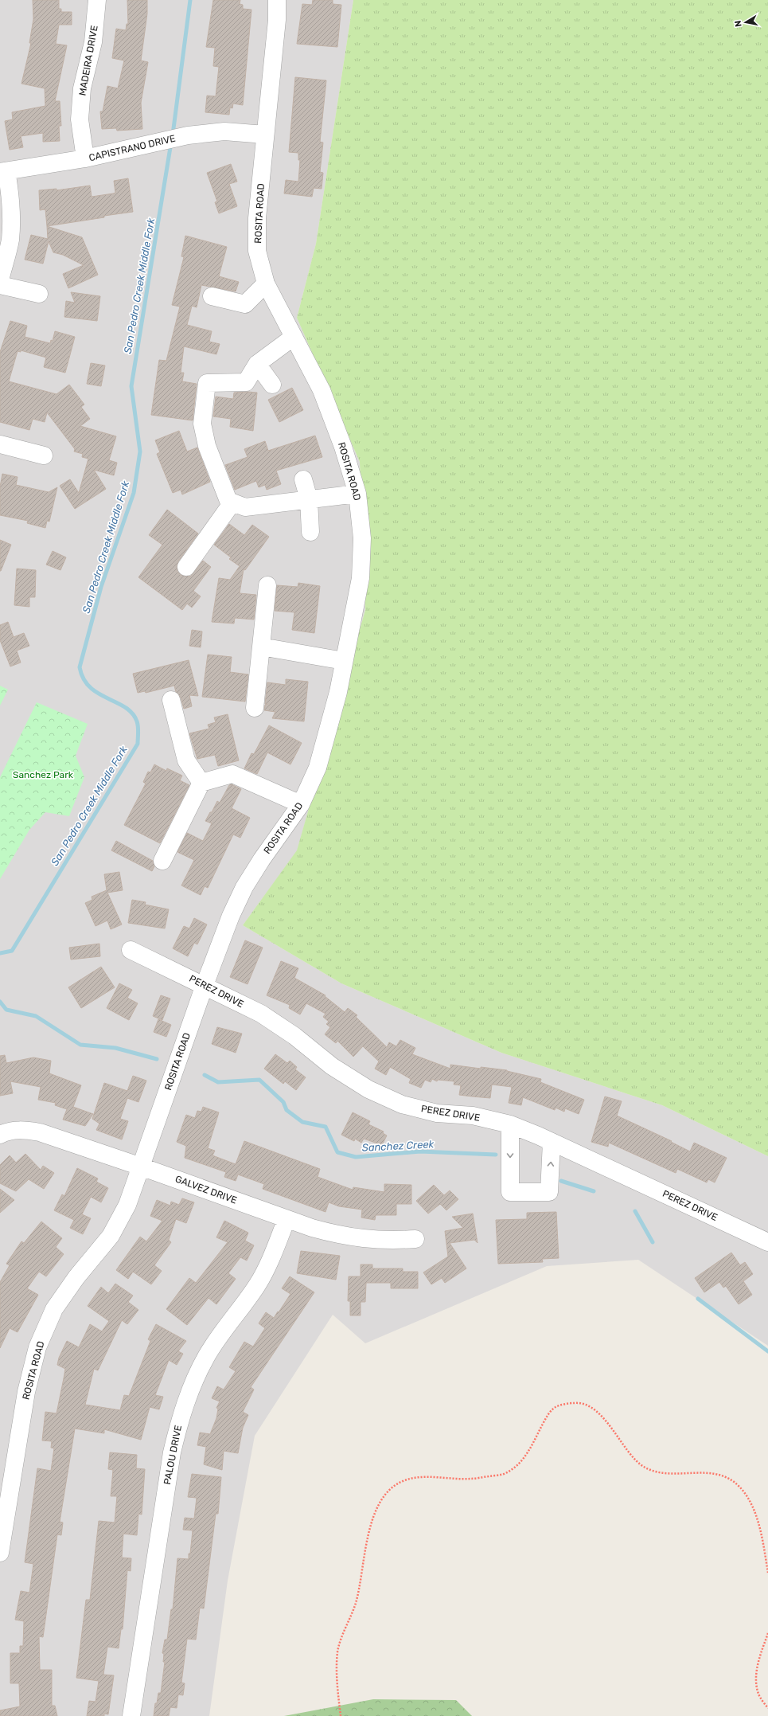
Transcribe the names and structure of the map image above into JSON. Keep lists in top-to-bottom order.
{
  "streets": {
    "street": [
      "MADEIRA DRIVE",
      "CAPISTRANO DRIVE",
      "ROSITA ROAD",
      "PEREZ DRIVE",
      "GALVEZ DRIVE",
      "PALOU DRIVE"
    ]
  },
  "crossings": [
    ["MADEIRA DRIVE", "CAPISTRANO DRIVE"],
    ["CAPISTRANO DRIVE", "ROSITA ROAD"],
    ["ROSITA ROAD", "PEREZ DRIVE"],
    ["ROSITA ROAD", "GALVEZ DRIVE"],
    ["GALVEZ DRIVE", "PALOU DRIVE"]
  ],
  "water": ["San Pedro Creek Middle Fork", "Sanchez Creek"],
  "parks": ["Sanchez Park"],
  "north": "left"
}
